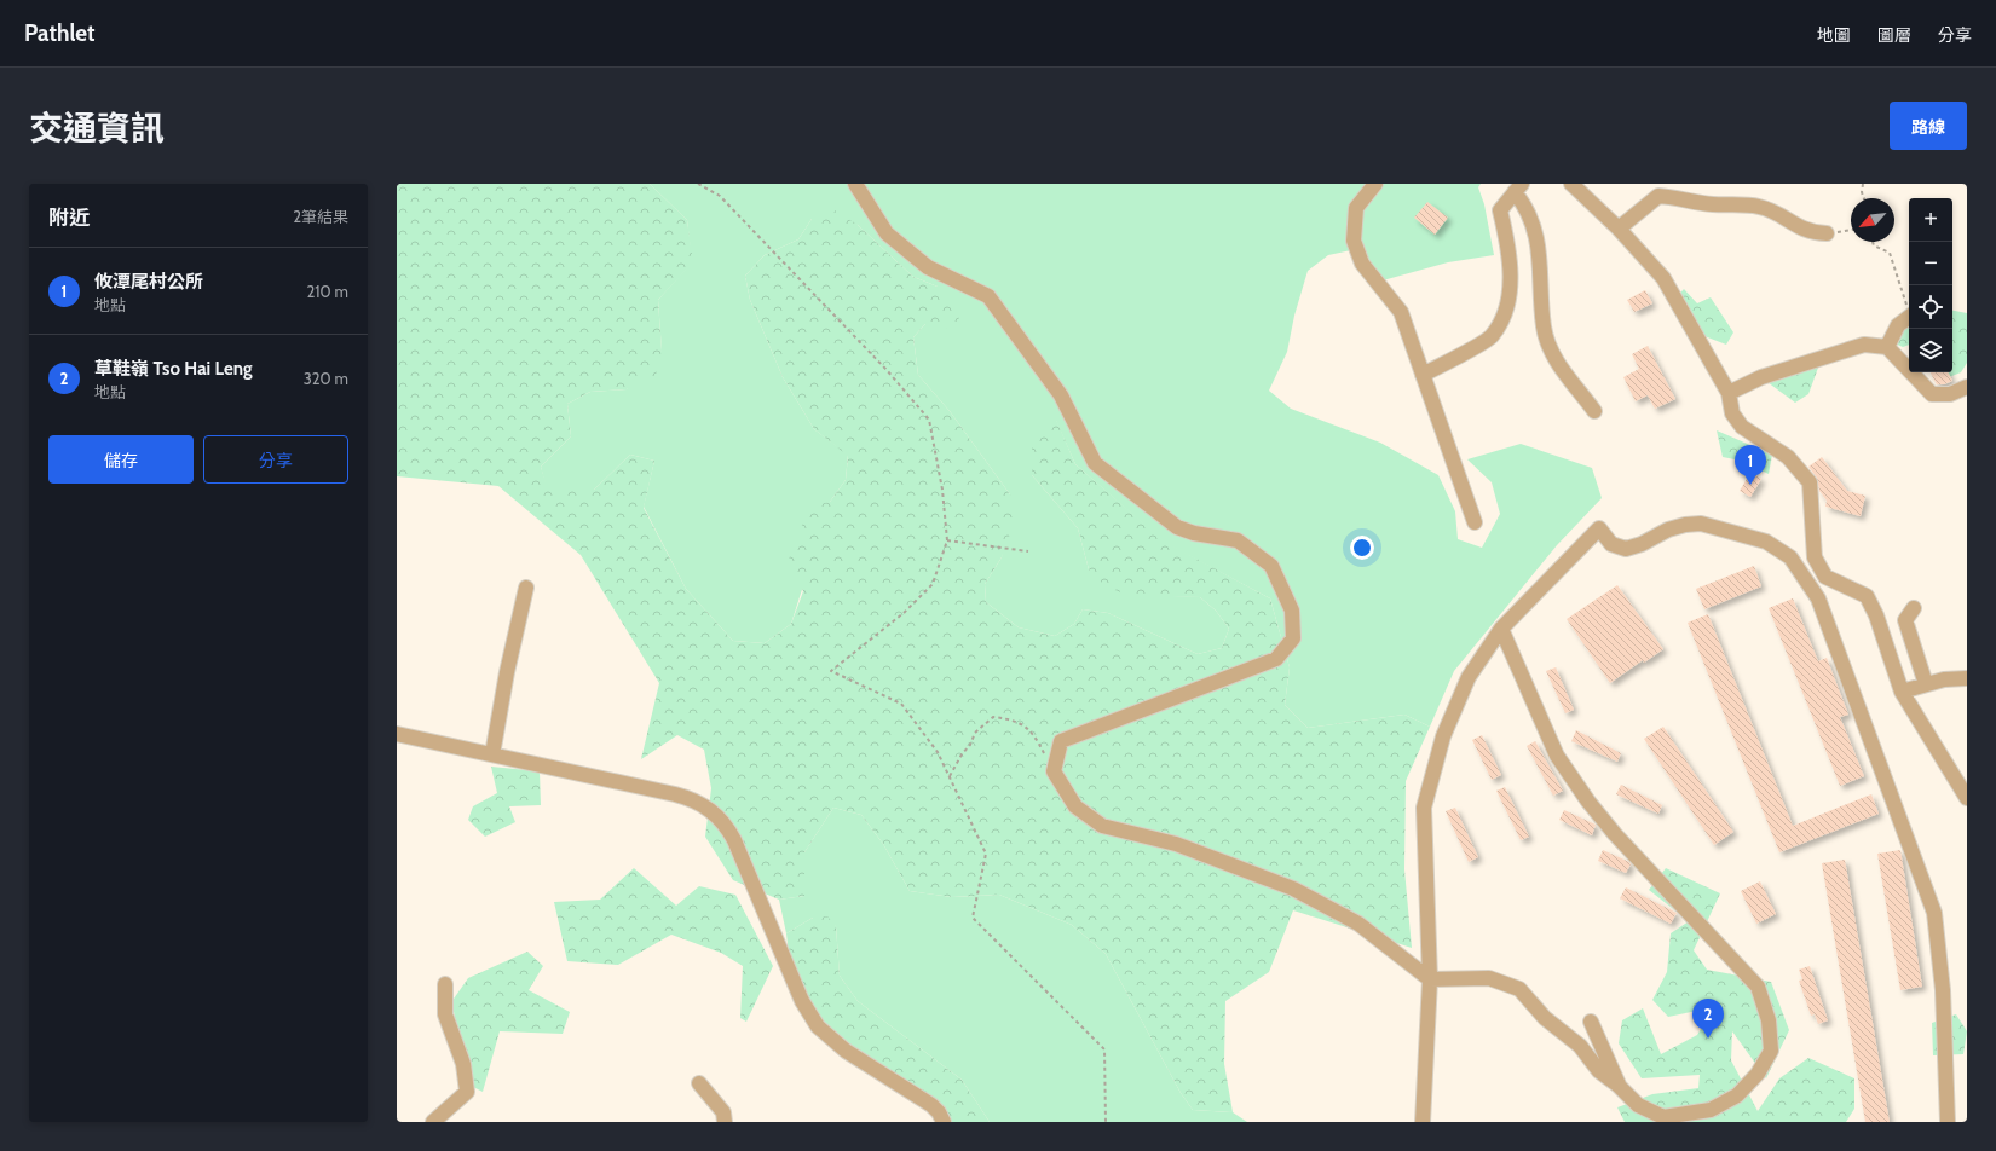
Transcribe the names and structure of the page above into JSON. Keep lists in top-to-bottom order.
{
  "north": "bottom left",
  "page": {
    "header": "Pathlet",
    "nav": ["地圖", "圖層", "分享"],
    "title": "交通資訊",
    "buttons": [
      "路線",
      ["儲存", "分享"]
    ],
    "heading": ["附近", "2筆結果"],
    "map_buttons": ["+", "−"],
    "list": [
      {
        "mark": "1",
        "name": "攸潭尾村公所",
        "note": "地點",
        "value": "210 m"
      },
      {
        "mark": "2",
        "name": "草鞋嶺 Tso Hai Leng",
        "note": "地點",
        "value": "320 m"
      }
    ],
    "pins": ["1", "2"]
  }
}
